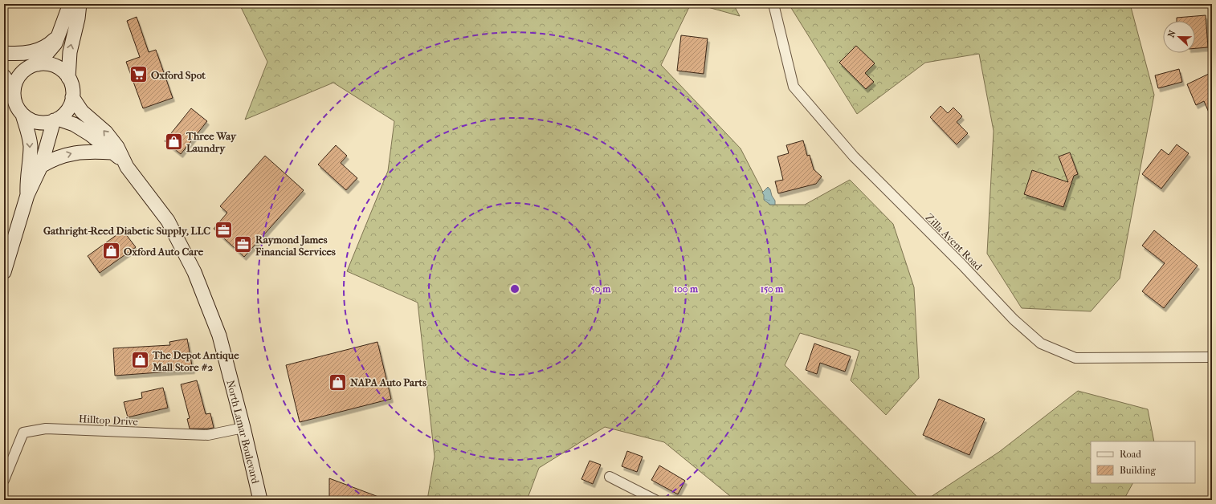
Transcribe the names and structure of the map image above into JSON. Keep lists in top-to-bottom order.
{
  "streets": {
    "main road": ["North Lamar Boulevard"],
    "street": ["Zilla Avent Road", "Hilltop Drive"]
  },
  "crossings": [
    ["Hilltop Drive", "North Lamar Boulevard"]
  ],
  "places": {
    "supermarket": ["Oxford Spot"],
    "shop": [
      "Three Way Laundry",
      "Oxford Auto Care",
      "The Depot Antique Mall Store #2",
      "NAPA Auto Parts"
    ],
    "office": ["Gathright-Reed Diabetic Supply, LLC", "Raymond James Financial Services"]
  },
  "legend": ["Road", "Building"],
  "north": "left",
  "rings": ["50 m", "100 m", "150 m"]
}
